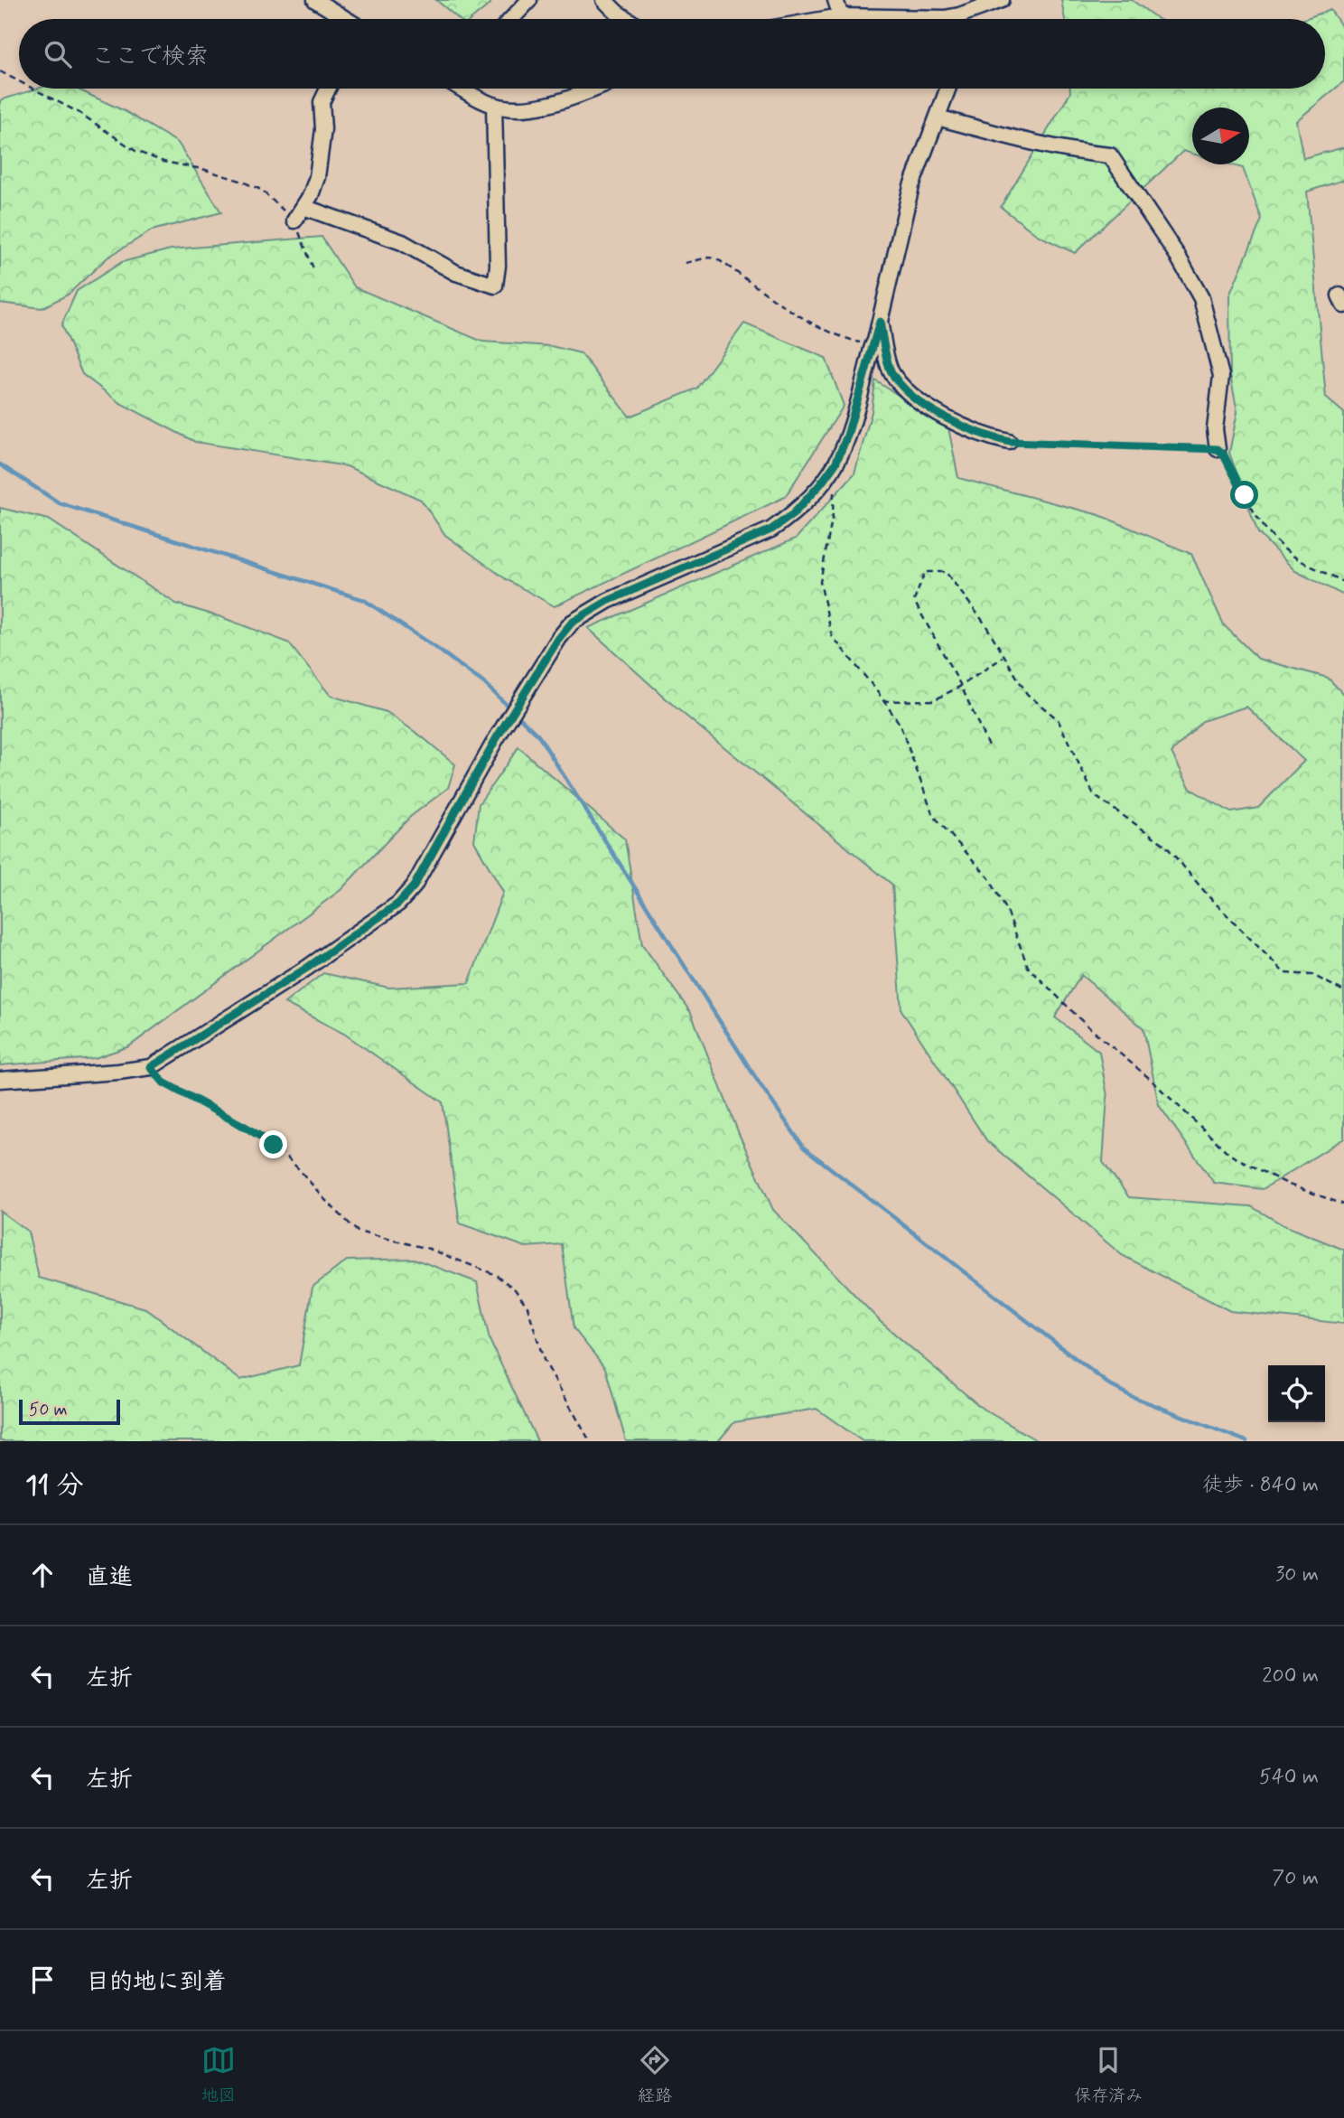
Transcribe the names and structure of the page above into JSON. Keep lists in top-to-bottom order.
{
  "scale_bar": "50 m",
  "north": "right",
  "page": {
    "search": "ここで検索",
    "scale": "50 m",
    "heading": ["11 分", "徒歩 · 840 m"],
    "list": [
      ["直進", "30 m"],
      ["左折", "200 m"],
      ["左折", "540 m"],
      ["左折", "70 m"],
      "目的地に到着"
    ],
    "nav": ["地図", "経路", "保存済み"]
  }
}
